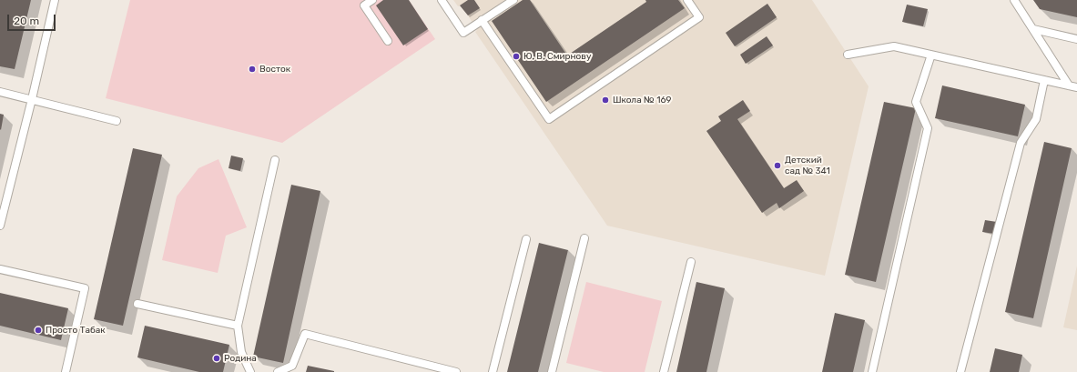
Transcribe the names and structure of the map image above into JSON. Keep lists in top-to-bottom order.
{
  "places": [
    "Ю. В. Смирнову",
    "Восток",
    "Школа № 169",
    "Детский сад № 341",
    "Просто Табак",
    "Родина"
  ],
  "scale_bar": "20 m"
}
